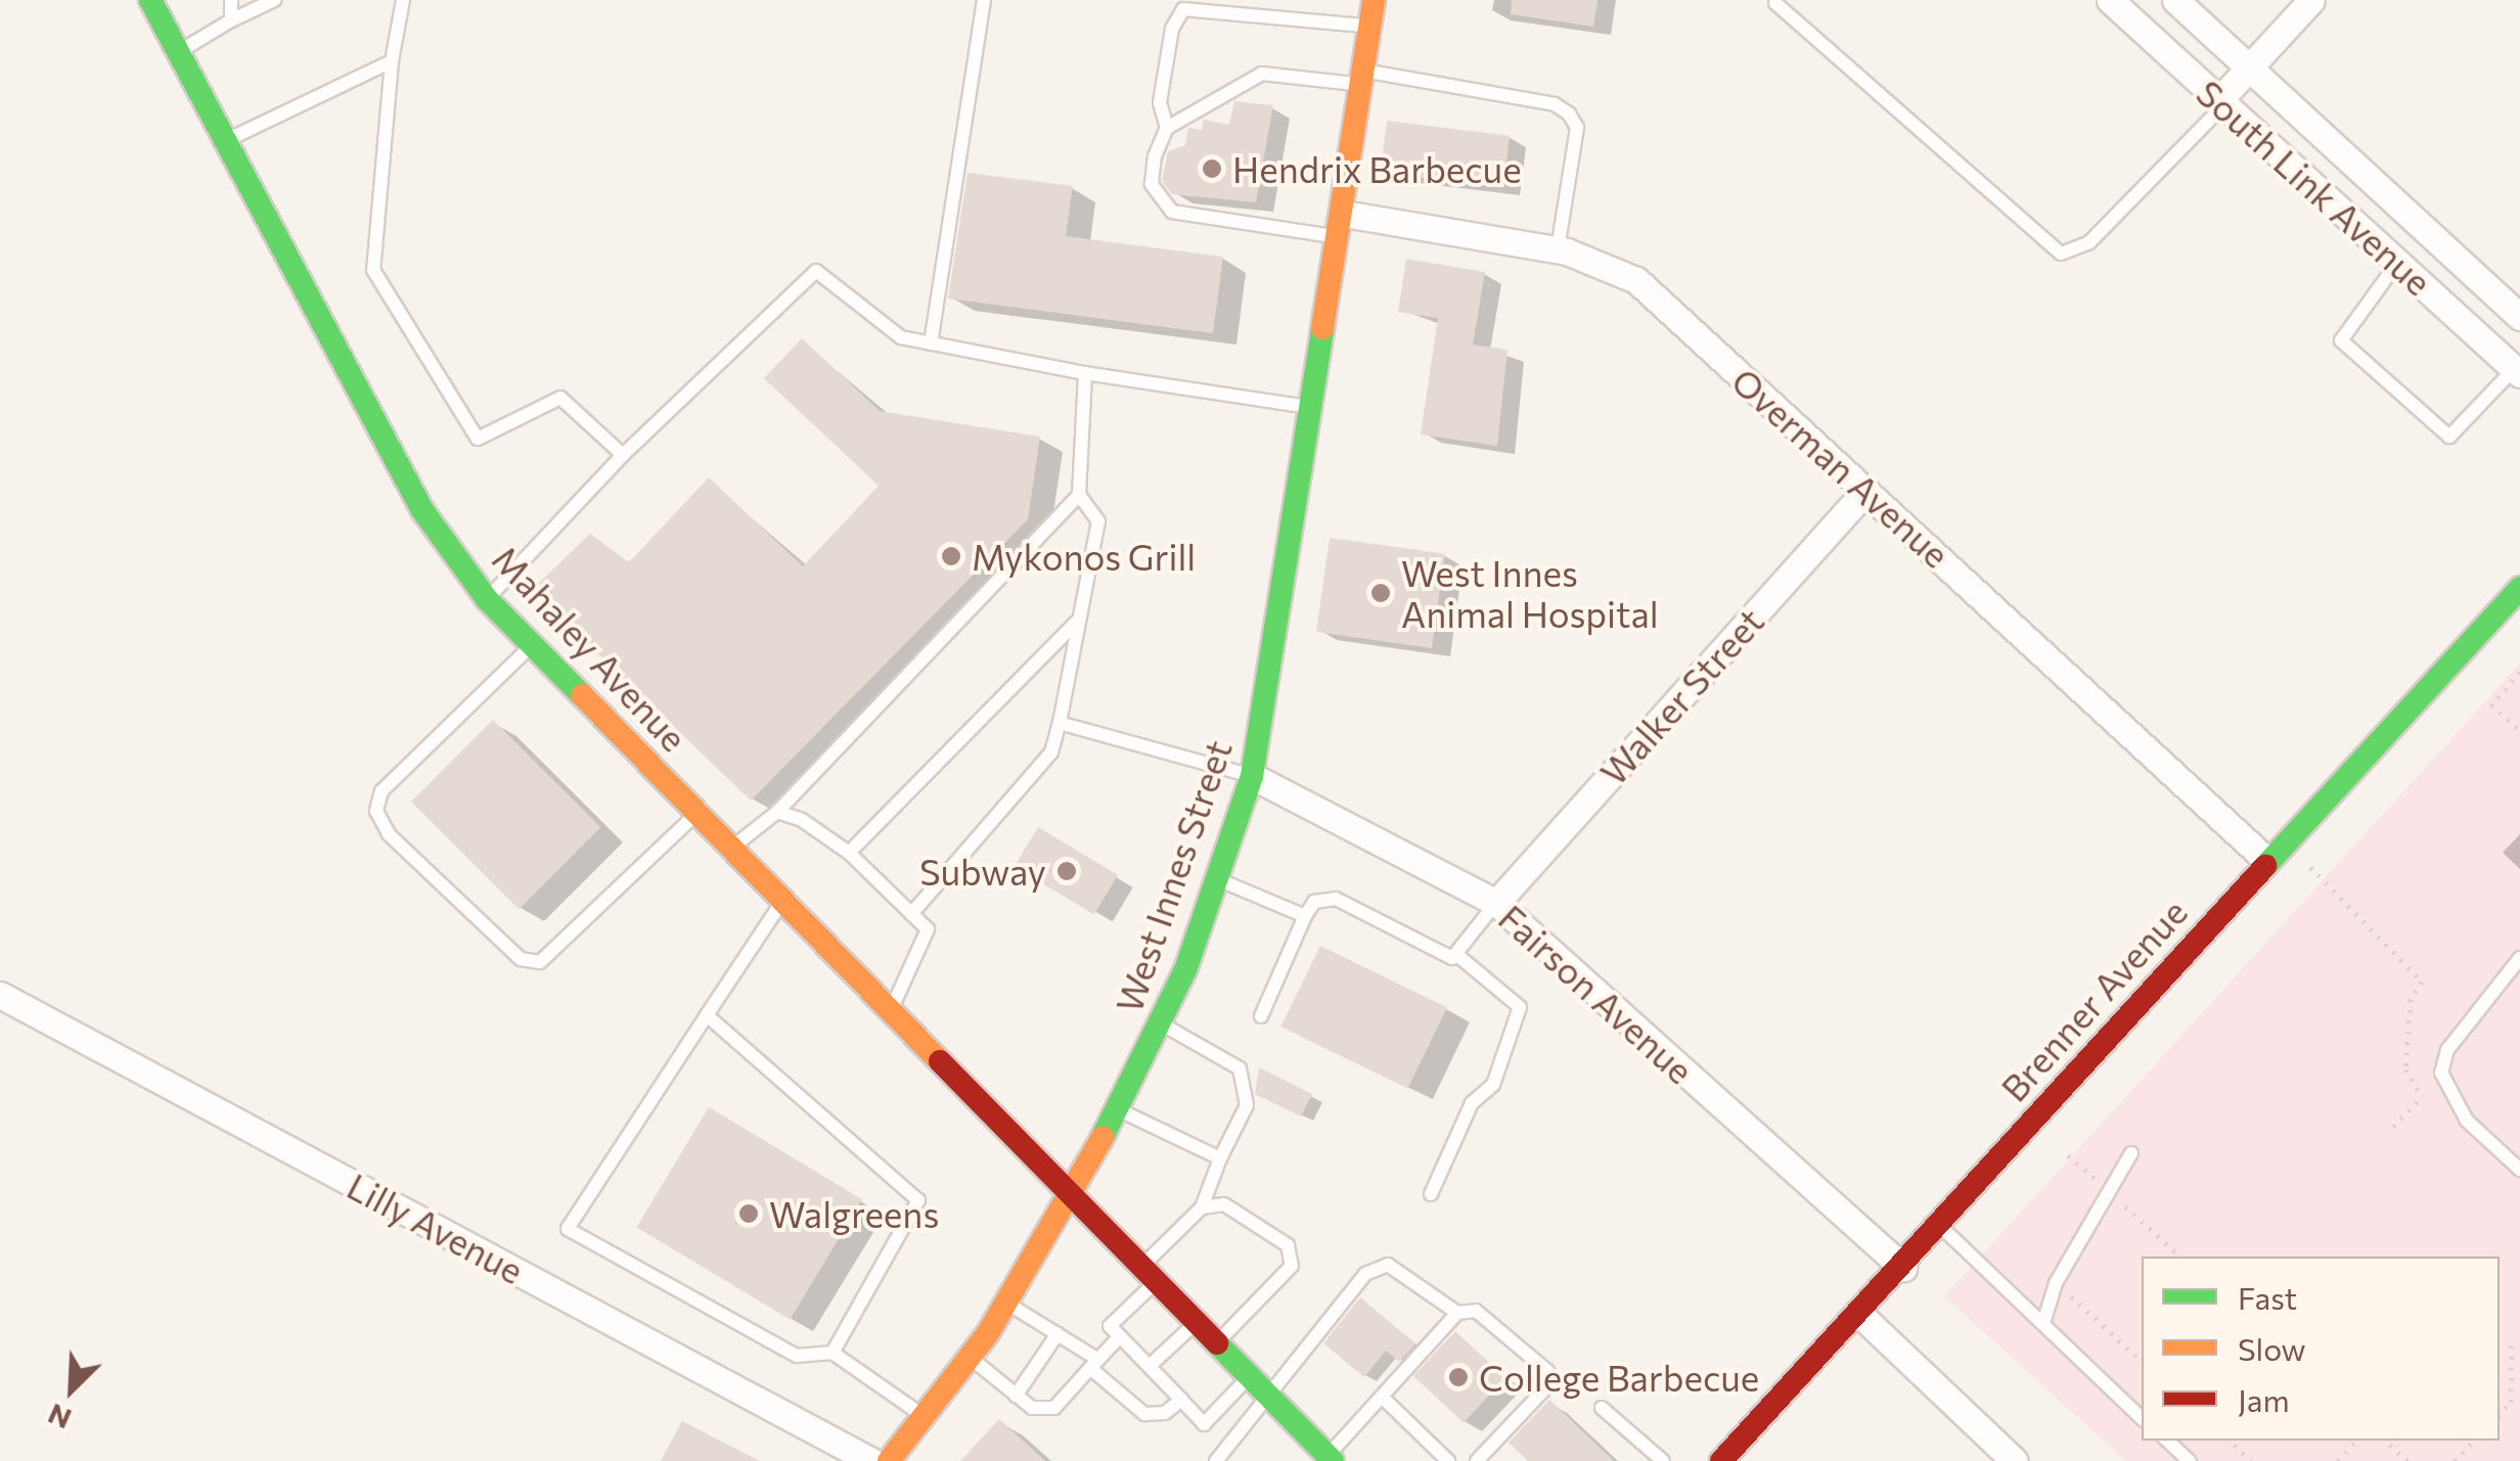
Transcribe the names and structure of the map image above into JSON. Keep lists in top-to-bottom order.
{
  "streets": {
    "street": [
      "South Link Avenue",
      "Overman Avenue",
      "Mahaley Avenue",
      "Walker Street",
      "West Innes Street",
      "Fairson Avenue",
      "Brenner Avenue",
      "Lilly Avenue"
    ]
  },
  "crossings": [
    ["Overman Avenue", "Walker Street"],
    ["Overman Avenue", "West Innes Street"],
    ["Overman Avenue", "Brenner Avenue"],
    ["Mahaley Avenue", "West Innes Street"],
    ["Walker Street", "Fairson Avenue"],
    ["West Innes Street", "Fairson Avenue"],
    ["Fairson Avenue", "Brenner Avenue"]
  ],
  "places": [
    "Hendrix Barbecue",
    "Mykonos Grill",
    "West Innes Animal Hospital",
    "Subway",
    "Walgreens",
    "College Barbecue"
  ],
  "legend": ["Fast", "Slow", "Jam"],
  "north": "bottom left"
}
